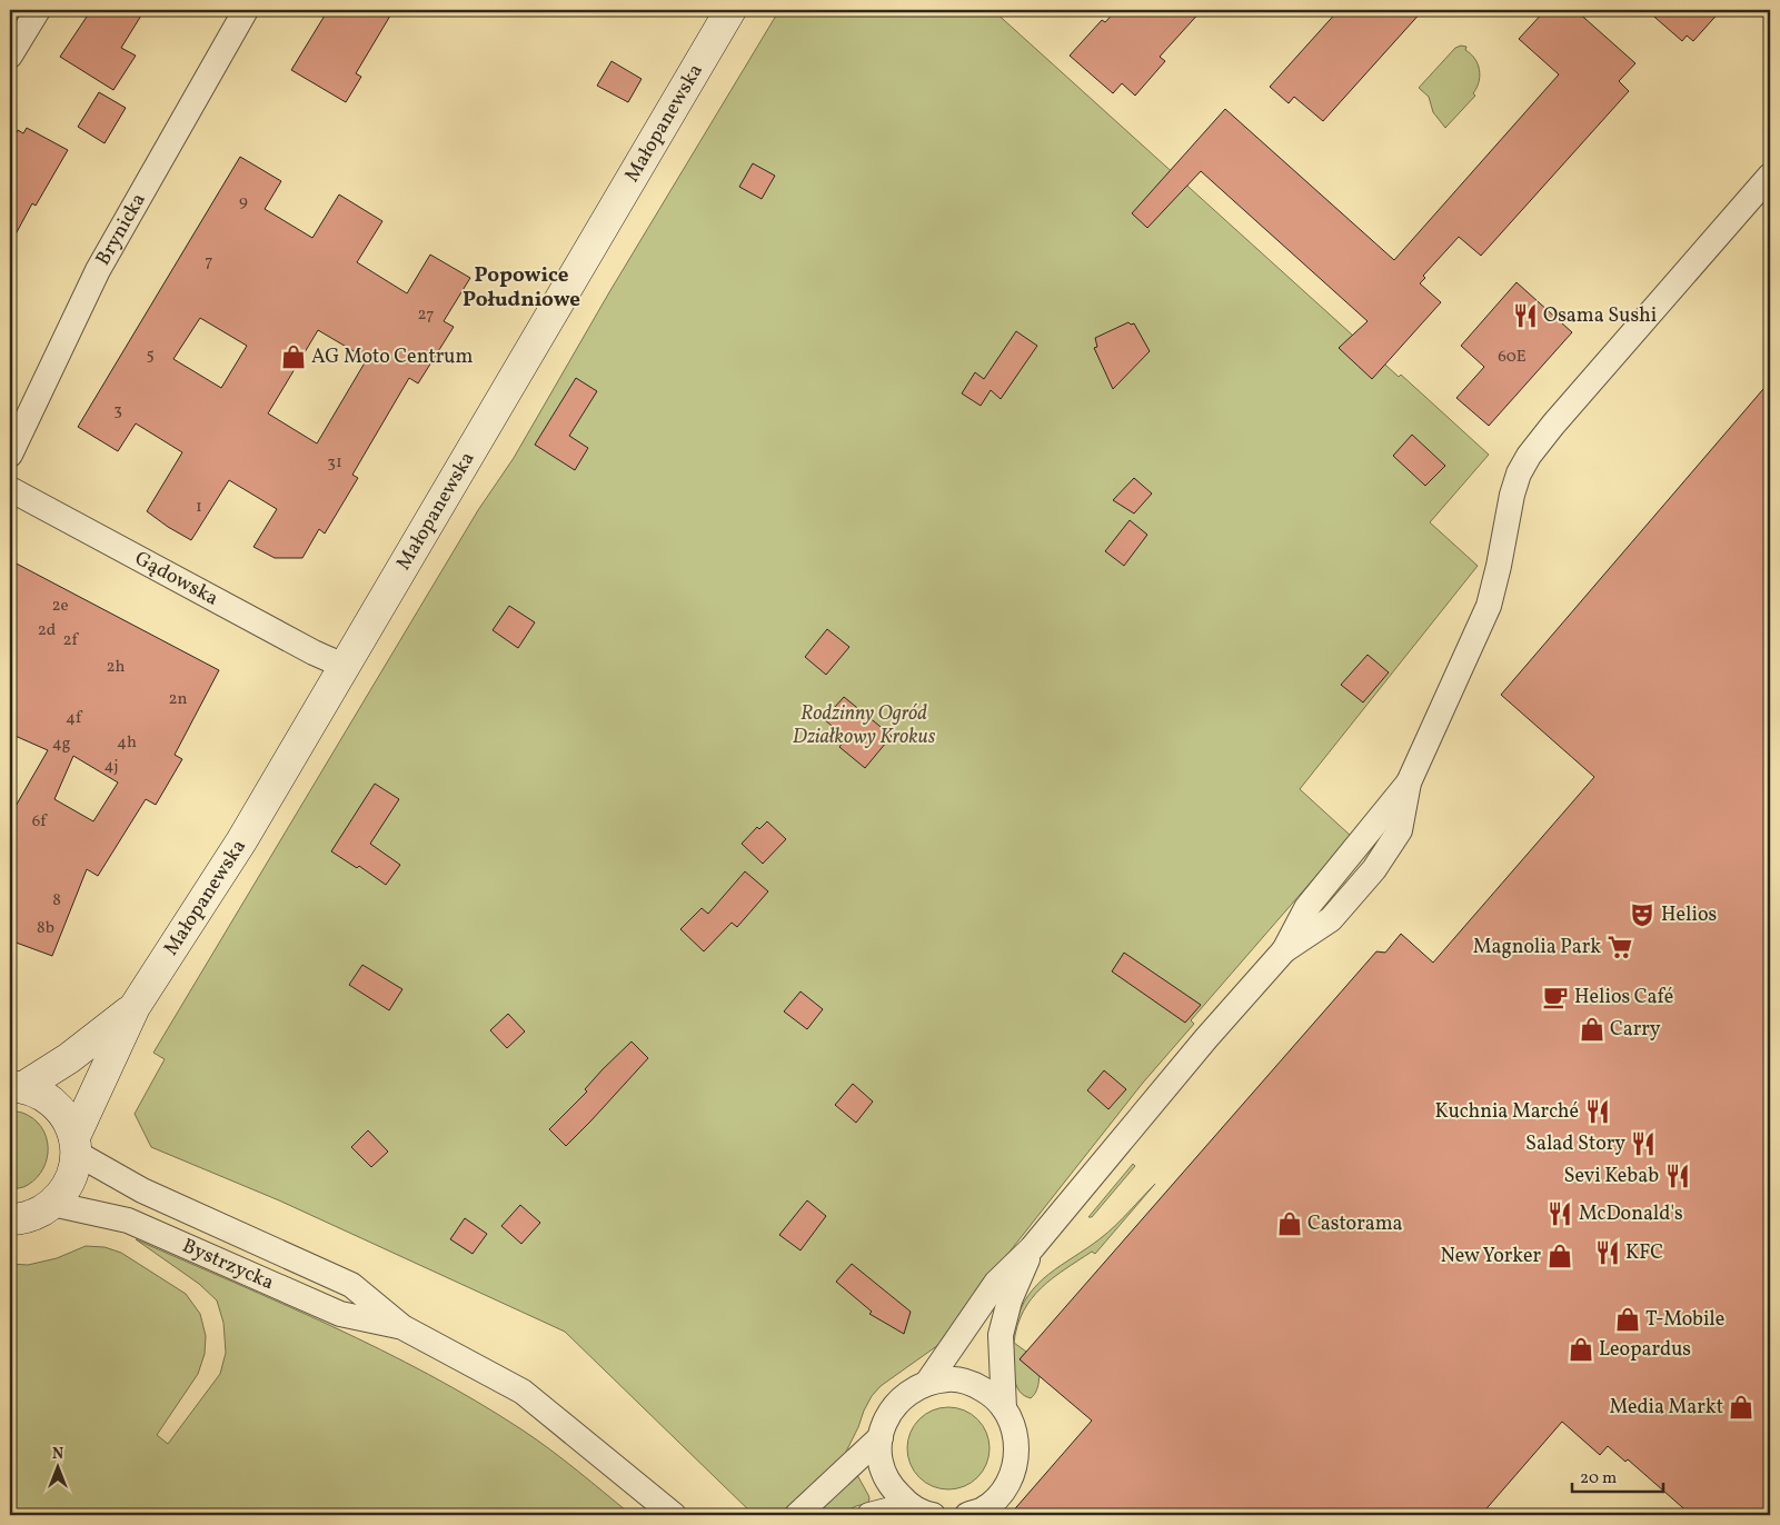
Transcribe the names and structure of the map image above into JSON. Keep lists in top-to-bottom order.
{
  "streets": {
    "street": [
      "Małopanewska",
      "Brynicka",
      "Gądowska",
      "Bystrzycka"
    ]
  },
  "crossings": [
    ["Małopanewska", "Gądowska"],
    ["Małopanewska", "Bystrzycka"]
  ],
  "districts": ["Popowice Południowe"],
  "parks": ["Rodzinny Ogród Działkowy Krokus"],
  "places": {
    "restaurant": [
      "Osama Sushi",
      "Kuchnia Marché",
      "Salad Story",
      "Sevi Kebab",
      "McDonald's",
      "KFC"
    ],
    "shop": [
      "AG Moto Centrum",
      "Carry",
      "Castorama",
      "New Yorker",
      "T-Mobile",
      "Leopardus",
      "Media Markt"
    ],
    "theatre": ["Helios"],
    "supermarket": ["Magnolia Park"],
    "cafe": ["Helios Café"]
  },
  "house_numbers": [
    "9",
    "7",
    "27",
    "5",
    "60E",
    "3",
    "31",
    "1",
    "2e",
    "2d",
    "2f",
    "2h",
    "2n",
    "4f",
    "4h",
    "4g",
    "4j",
    "6f",
    "8",
    "8b"
  ],
  "scale_bar": "20 m",
  "north": "top"
}
